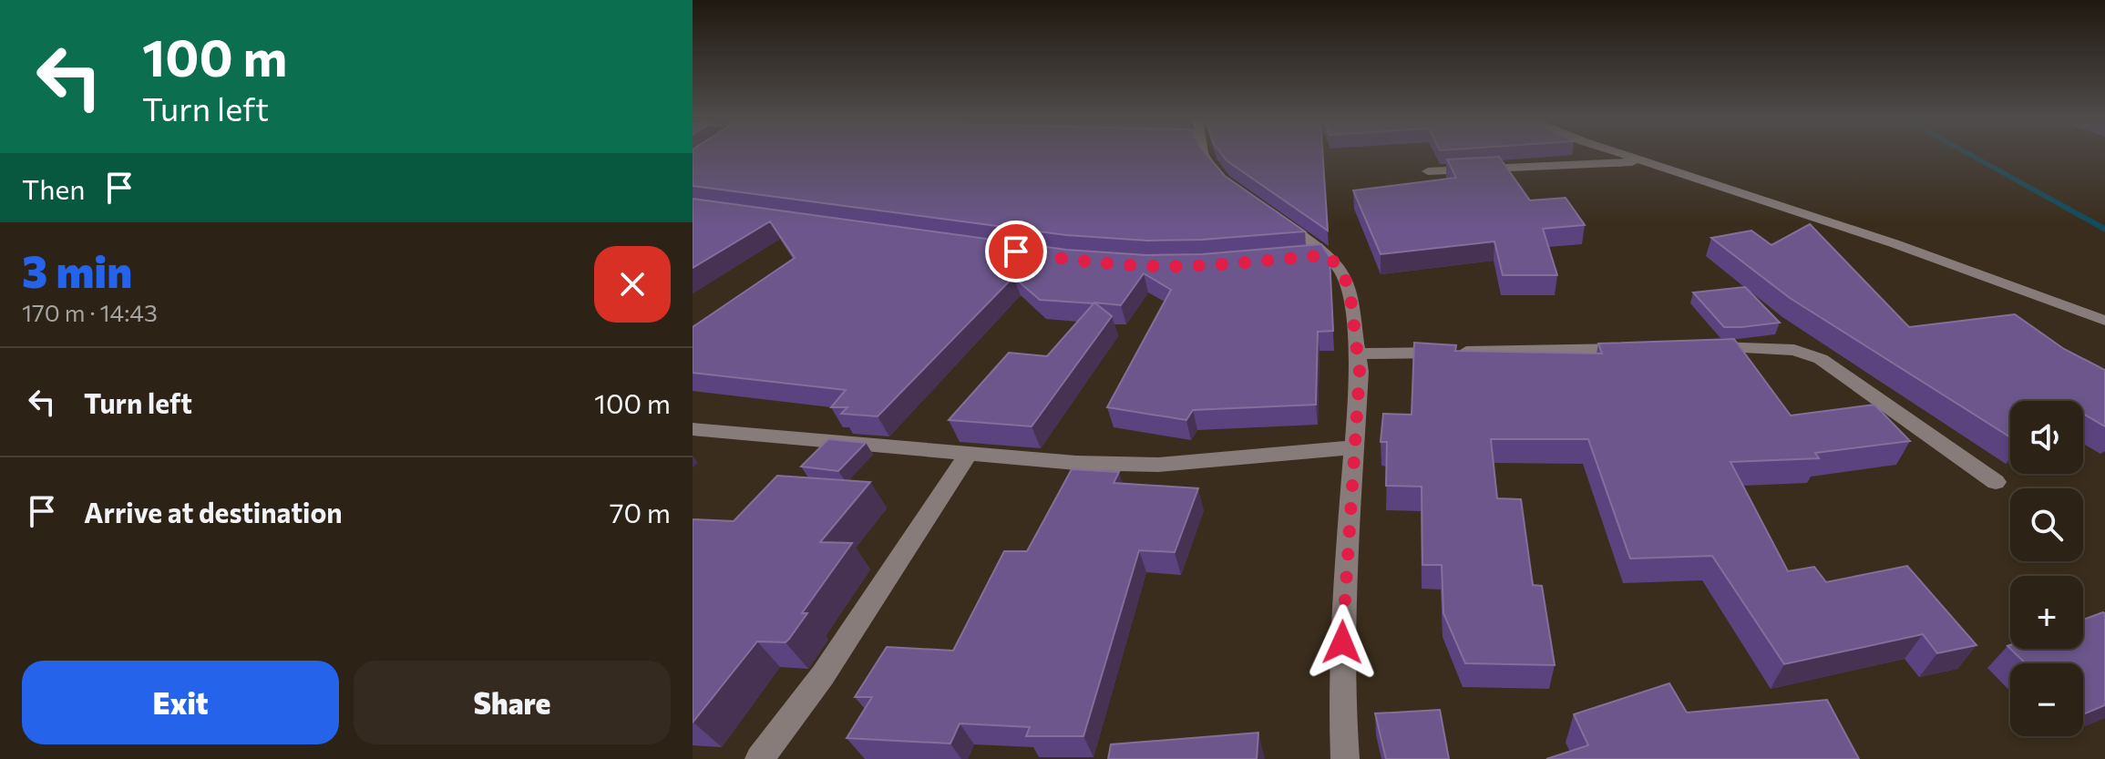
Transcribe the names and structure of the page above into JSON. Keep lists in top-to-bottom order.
{
  "page": {
    "turn": ["100 m", "Turn left"],
    "then": "Then",
    "heading": ["3 min", "170 m · 14:43"],
    "list": [
      {
        "name": "Turn left",
        "value": "100 m"
      },
      {
        "name": "Arrive at destination",
        "value": "70 m"
      }
    ],
    "map_buttons": ["+", "−"],
    "buttons": ["Exit", "Share"]
  }
}
